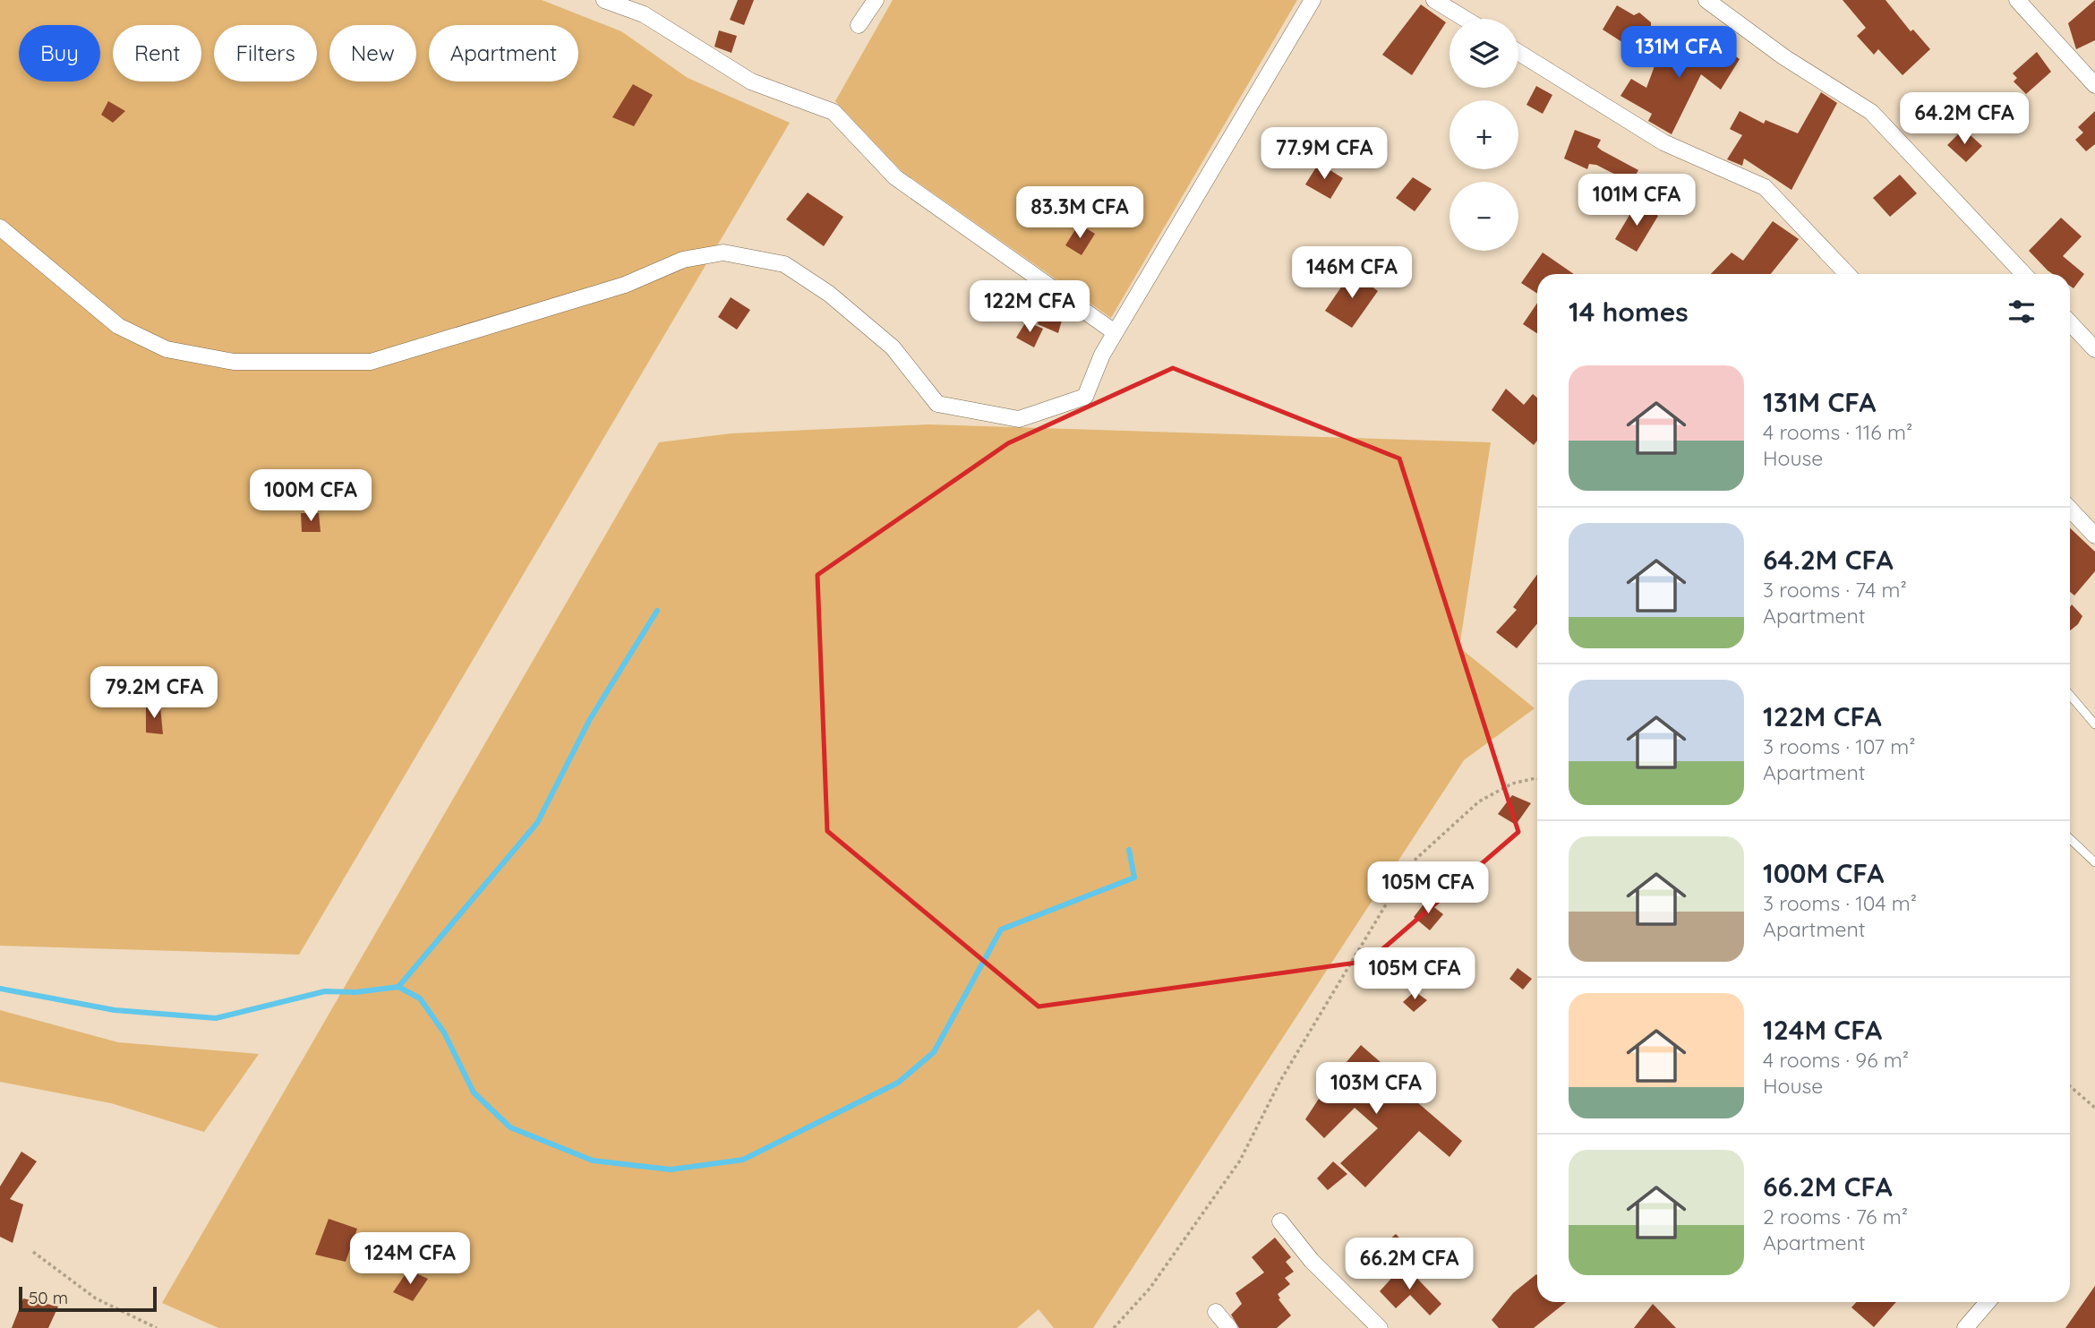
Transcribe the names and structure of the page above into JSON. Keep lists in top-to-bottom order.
{
  "scale_bar": "50 m",
  "page": {
    "map_buttons": ["+", "−"],
    "chip": [
      "Buy",
      "Rent",
      "Filters",
      "New",
      "Apartment"
    ],
    "price": [
      "131M CFA",
      "64.2M CFA",
      "77.9M CFA",
      "101M CFA",
      "83.3M CFA",
      "146M CFA",
      "122M CFA",
      "100M CFA",
      "79.2M CFA",
      "105M CFA",
      "105M CFA",
      "103M CFA",
      "124M CFA",
      "66.2M CFA"
    ],
    "heading": "14 homes",
    "list": [
      {
        "name": "131M CFA",
        "note": "4 rooms · 116 m² · House"
      },
      {
        "name": "64.2M CFA",
        "note": "3 rooms · 74 m² · Apartment"
      },
      {
        "name": "122M CFA",
        "note": "3 rooms · 107 m² · Apartment"
      },
      {
        "name": "100M CFA",
        "note": "3 rooms · 104 m² · Apartment"
      },
      {
        "name": "124M CFA",
        "note": "4 rooms · 96 m² · House"
      },
      {
        "name": "66.2M CFA",
        "note": "2 rooms · 76 m² · Apartment"
      }
    ],
    "scale": "50 m"
  }
}
